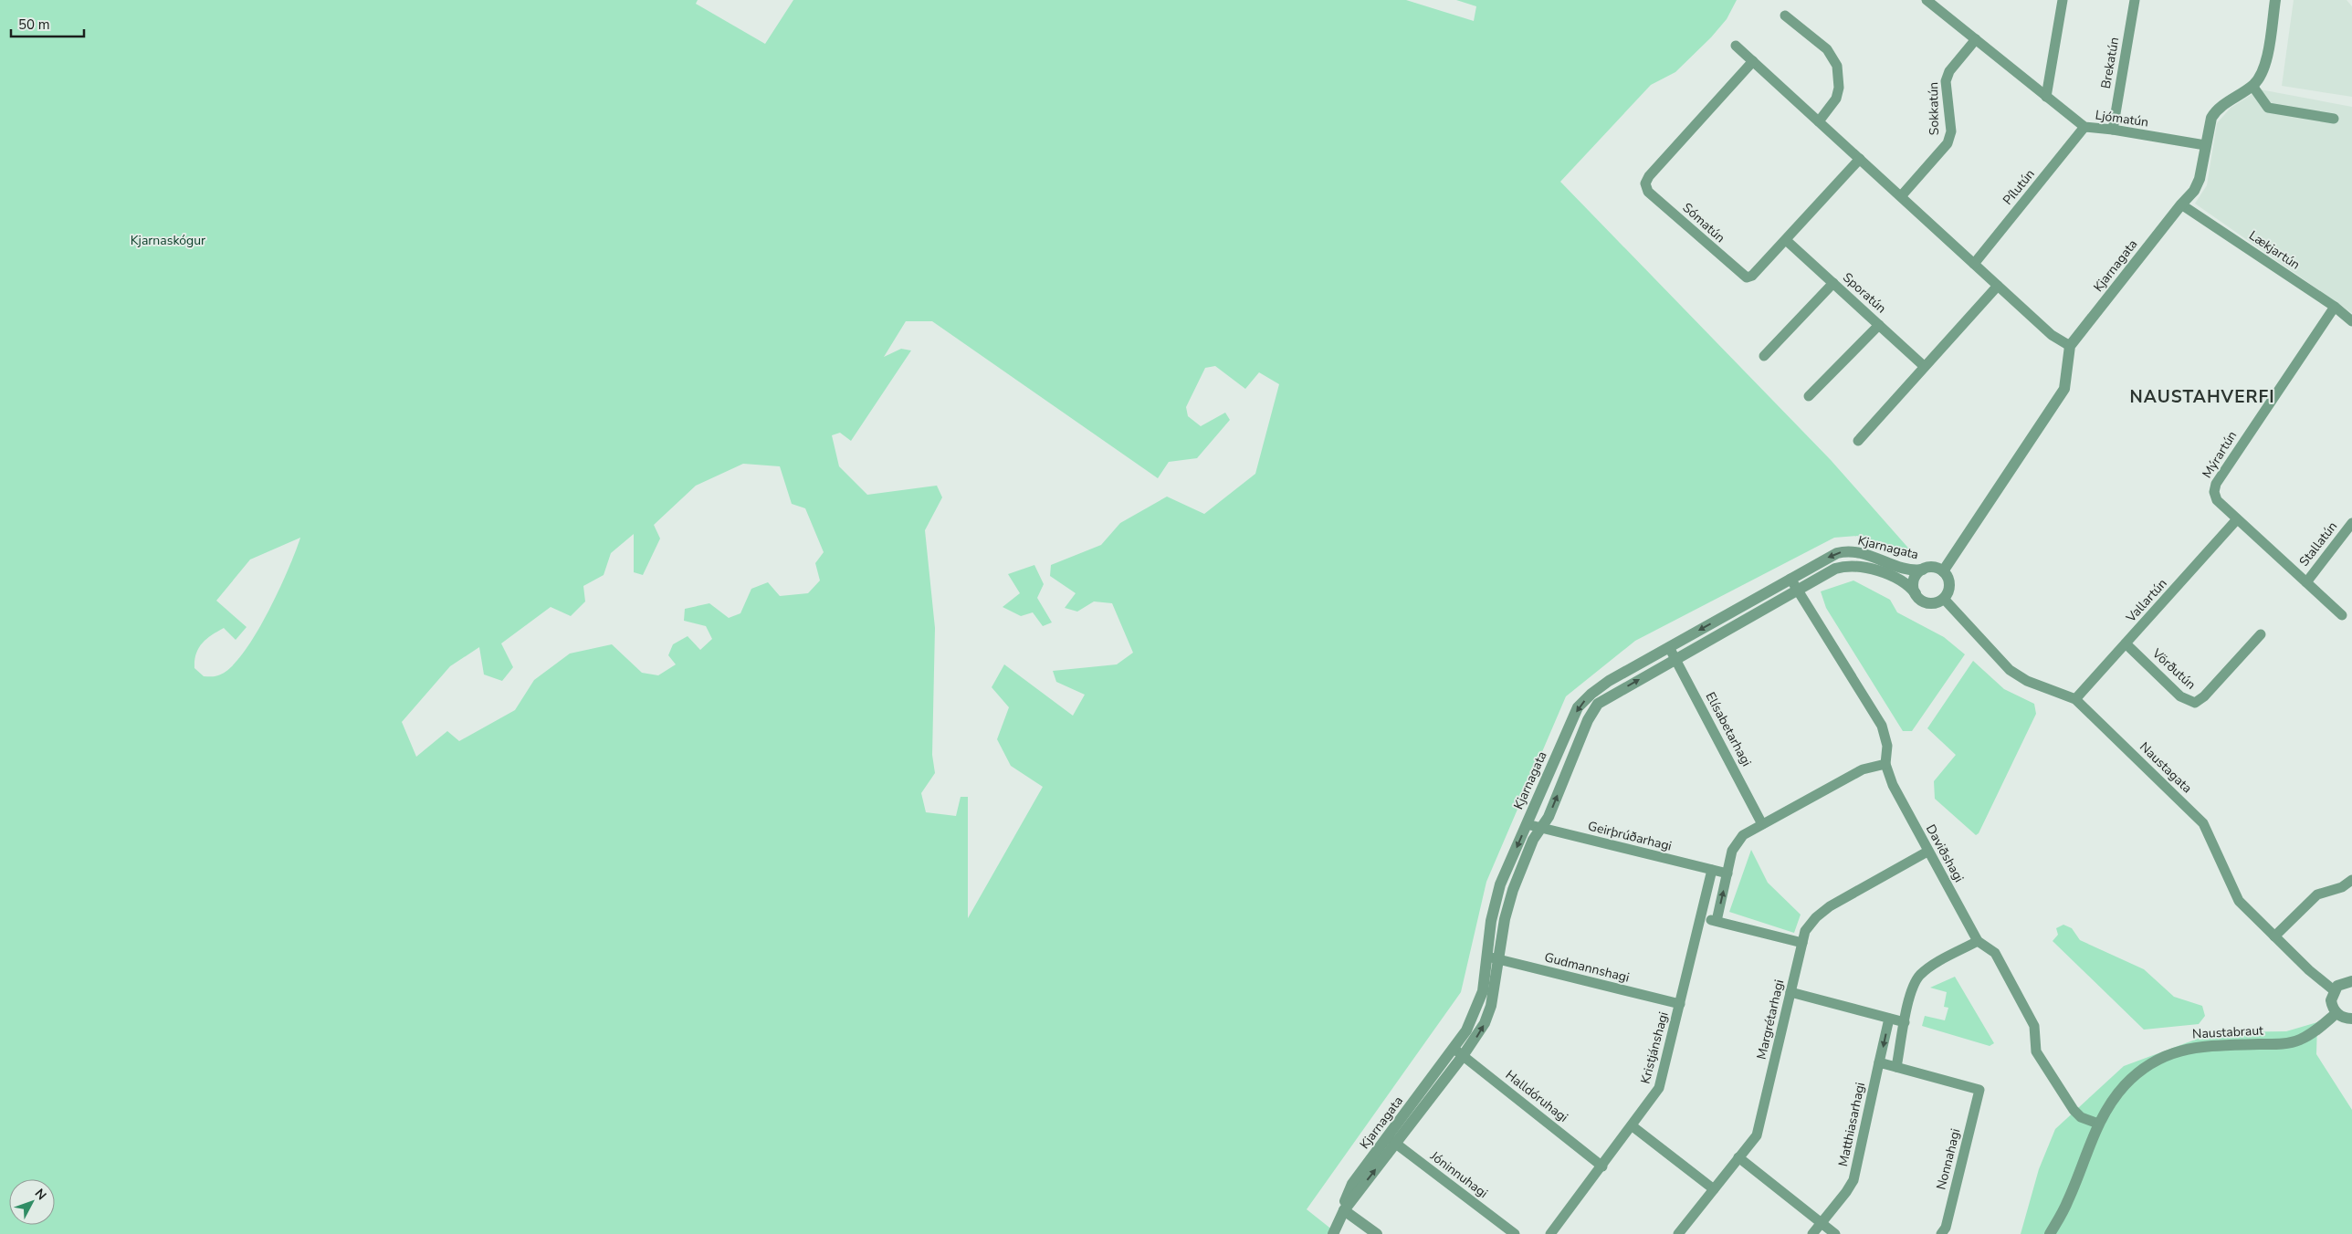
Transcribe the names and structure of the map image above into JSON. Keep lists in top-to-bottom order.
{
  "streets": {
    "street": [
      "Brekatún",
      "Sokkatún",
      "Ljómatún",
      "Pílutún",
      "Sómatún",
      "Lækjartún",
      "Kjarnagata",
      "Sporatún",
      "Mýrartún",
      "Stallatún",
      "Vallartún",
      "Vörðutún",
      "Elísabetarhagi",
      "Naustagata",
      "Geirþrúðarhagi",
      "Daviðshagi",
      "Gudmannshagi",
      "Margrétarhagi",
      "Naustabraut",
      "Kristjánshagi",
      "Halldóruhagi",
      "Matthiasarhagi",
      "Nonnahagi",
      "Jóninnuhagi"
    ]
  },
  "crossings": [
    ["Brekatún", "Ljómatún"],
    ["Sokkatún", "Ljómatún"],
    ["Ljómatún", "Pílutún"],
    ["Ljómatún", "Kjarnagata"],
    ["Sómatún", "Sporatún"],
    ["Lækjartún", "Kjarnagata"],
    ["Lækjartún", "Mýrartún"],
    ["Kjarnagata", "Elísabetarhagi"],
    ["Kjarnagata", "Naustagata"],
    ["Kjarnagata", "Geirþrúðarhagi"],
    ["Kjarnagata", "Daviðshagi"],
    ["Kjarnagata", "Gudmannshagi"],
    ["Kjarnagata", "Halldóruhagi"],
    ["Kjarnagata", "Jóninnuhagi"],
    ["Mýrartún", "Stallatún"],
    ["Mýrartún", "Vallartún"],
    ["Vallartún", "Vörðutún"],
    ["Vallartún", "Naustagata"],
    ["Geirþrúðarhagi", "Kristjánshagi"],
    ["Daviðshagi", "Margrétarhagi"],
    ["Daviðshagi", "Naustabraut"],
    ["Gudmannshagi", "Kristjánshagi"],
    ["Kristjánshagi", "Halldóruhagi"]
  ],
  "districts": ["NAUSTAHVERFI"],
  "parks": ["Kjarnaskógur"],
  "scale_bar": "50 m",
  "north": "top right"
}
